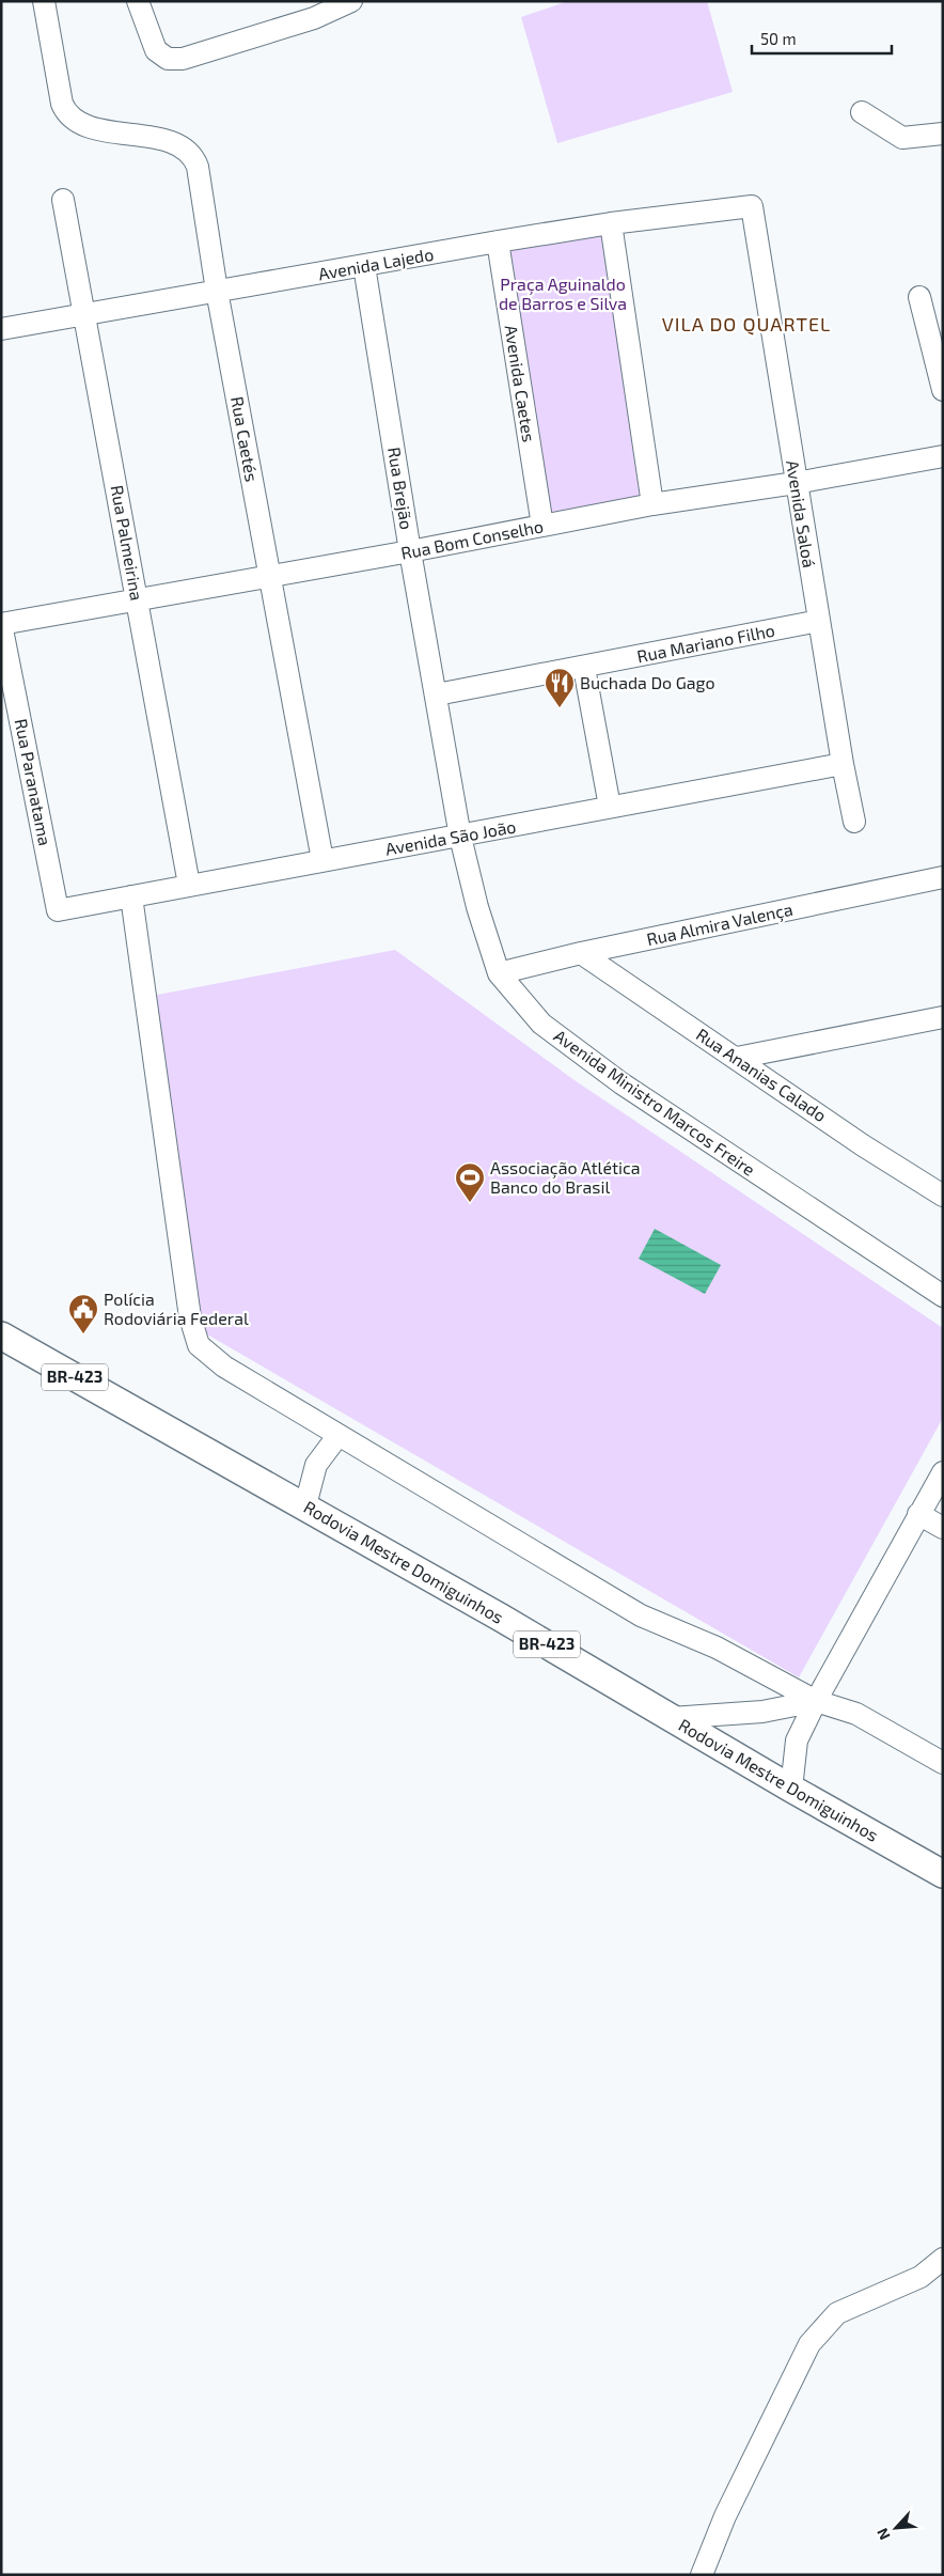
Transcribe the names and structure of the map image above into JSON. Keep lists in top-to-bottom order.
{
  "streets": {
    "main road": ["BR-423", "Rodovia Mestre Domiguinhos"],
    "street": [
      "Avenida Lajedo",
      "Avenida Caetes",
      "Rua Caetés",
      "Rua Brejão",
      "Avenida Saloá",
      "Rua Bom Conselho",
      "Rua Palmeirina",
      "Rua Mariano Filho",
      "Rua Paranatama",
      "Avenida São João",
      "Rua Almira Valença",
      "Rua Ananias Calado",
      "Avenida Ministro Marcos Freire"
    ]
  },
  "crossings": [
    ["Avenida Lajedo", "Avenida Caetes"],
    ["Avenida Lajedo", "Rua Caetés"],
    ["Avenida Lajedo", "Rua Brejão"],
    ["Avenida Lajedo", "Avenida Saloá"],
    ["Avenida Lajedo", "Rua Palmeirina"],
    ["Avenida Caetes", "Rua Bom Conselho"],
    ["Rua Caetés", "Rua Bom Conselho"],
    ["Rua Caetés", "Avenida São João"],
    ["Rua Brejão", "Rua Bom Conselho"],
    ["Rua Brejão", "Rua Mariano Filho"],
    ["Rua Brejão", "Avenida São João"],
    ["Rua Brejão", "Avenida Ministro Marcos Freire"],
    ["Avenida Saloá", "Rua Bom Conselho"],
    ["Avenida Saloá", "Rua Mariano Filho"],
    ["Avenida Saloá", "Avenida São João"],
    ["Rua Bom Conselho", "Rua Palmeirina"],
    ["Rua Bom Conselho", "Rua Paranatama"],
    ["Rua Palmeirina", "Avenida São João"],
    ["Rua Paranatama", "Avenida São João"],
    ["Avenida São João", "Avenida Ministro Marcos Freire"],
    ["Rua Almira Valença", "Rua Ananias Calado"],
    ["Rua Almira Valença", "Avenida Ministro Marcos Freire"]
  ],
  "districts": ["VILA DO QUARTEL"],
  "parks": ["Praça Aguinaldo de Barros e Silva"],
  "places": {
    "restaurant": ["Buchada Do Gago"],
    "sports": ["Associação Atlética Banco do Brasil"],
    "public building": ["Polícia Rodoviária Federal"]
  },
  "scale_bar": "50 m",
  "north": "bottom left"
}
